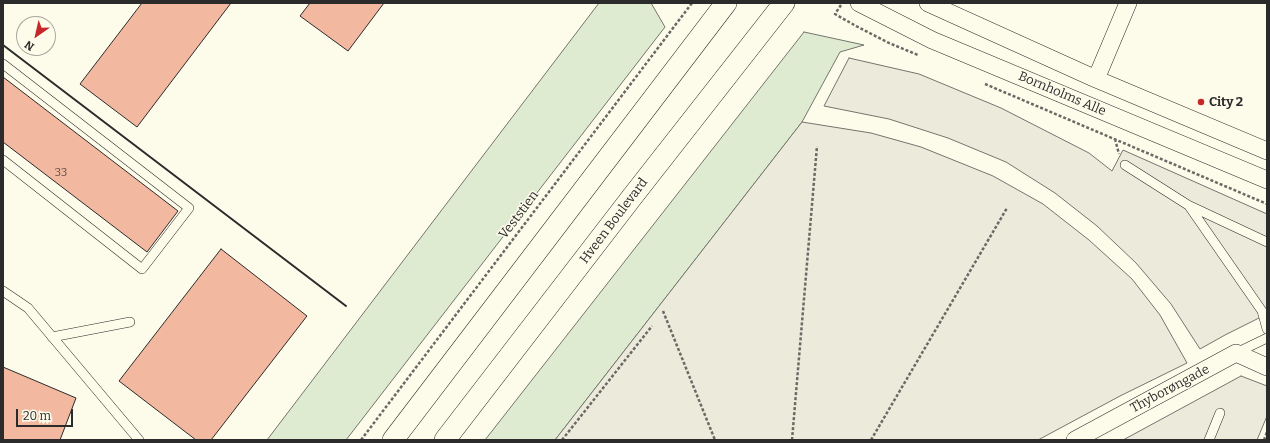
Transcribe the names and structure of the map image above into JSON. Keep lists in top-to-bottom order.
{
  "streets": {
    "street": ["Bornholms Alle", "Hveen Boulevard", "Thyborøngade"],
    "path": ["Veststien"]
  },
  "places": ["City 2"],
  "house_numbers": ["33"],
  "scale_bar": "20 m",
  "north": "bottom left"
}
